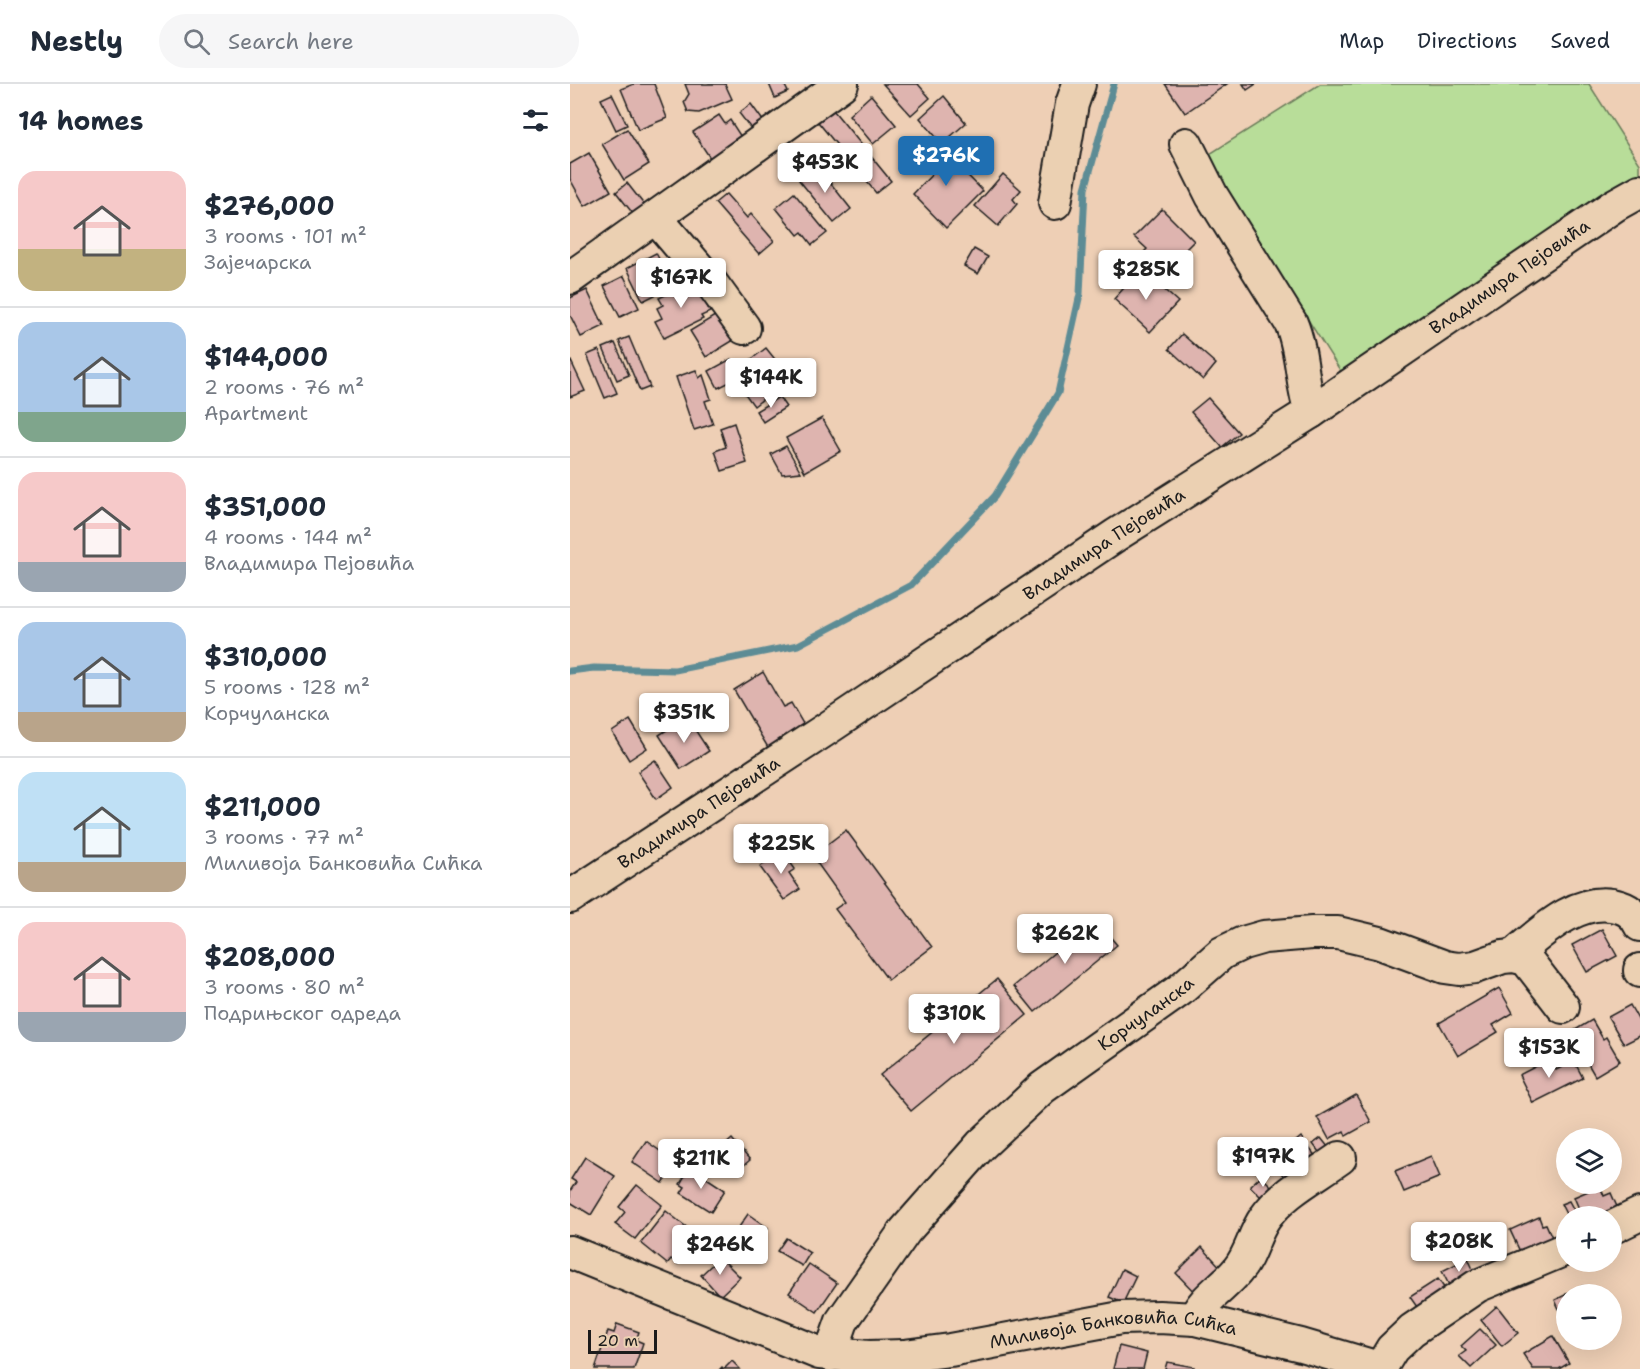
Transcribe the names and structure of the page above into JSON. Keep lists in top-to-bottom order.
{
  "streets": {
    "street": ["Владимира Пејовића", "Корчуланска", "Миливоја Банковића Сићка"]
  },
  "crossings": [
    ["Корчуланска", "Миливоја Банковића Сићка"]
  ],
  "scale_bar": "20 m",
  "page": {
    "header": "Nestly",
    "search": "Search here",
    "nav": ["Map", "Directions", "Saved"],
    "heading": "14 homes",
    "price": [
      "$276K",
      "$453K",
      "$285K",
      "$167K",
      "$144K",
      "$351K",
      "$225K",
      "$262K",
      "$310K",
      "$153K",
      "$197K",
      "$211K",
      "$208K",
      "$246K"
    ],
    "list": [
      {
        "name": "$276,000",
        "note": "3 rooms · 101 m² · Зајечарска"
      },
      {
        "name": "$144,000",
        "note": "2 rooms · 76 m² · Apartment"
      },
      {
        "name": "$351,000",
        "note": "4 rooms · 144 m² · Владимира Пејовића"
      },
      {
        "name": "$310,000",
        "note": "5 rooms · 128 m² · Корчуланска"
      },
      {
        "name": "$211,000",
        "note": "3 rooms · 77 m² · Миливоја Банковића Сићка"
      },
      {
        "name": "$208,000",
        "note": "3 rooms · 80 m² · Подрињског одреда"
      }
    ],
    "map_buttons": ["+", "−"],
    "scale": "20 m"
  }
}
